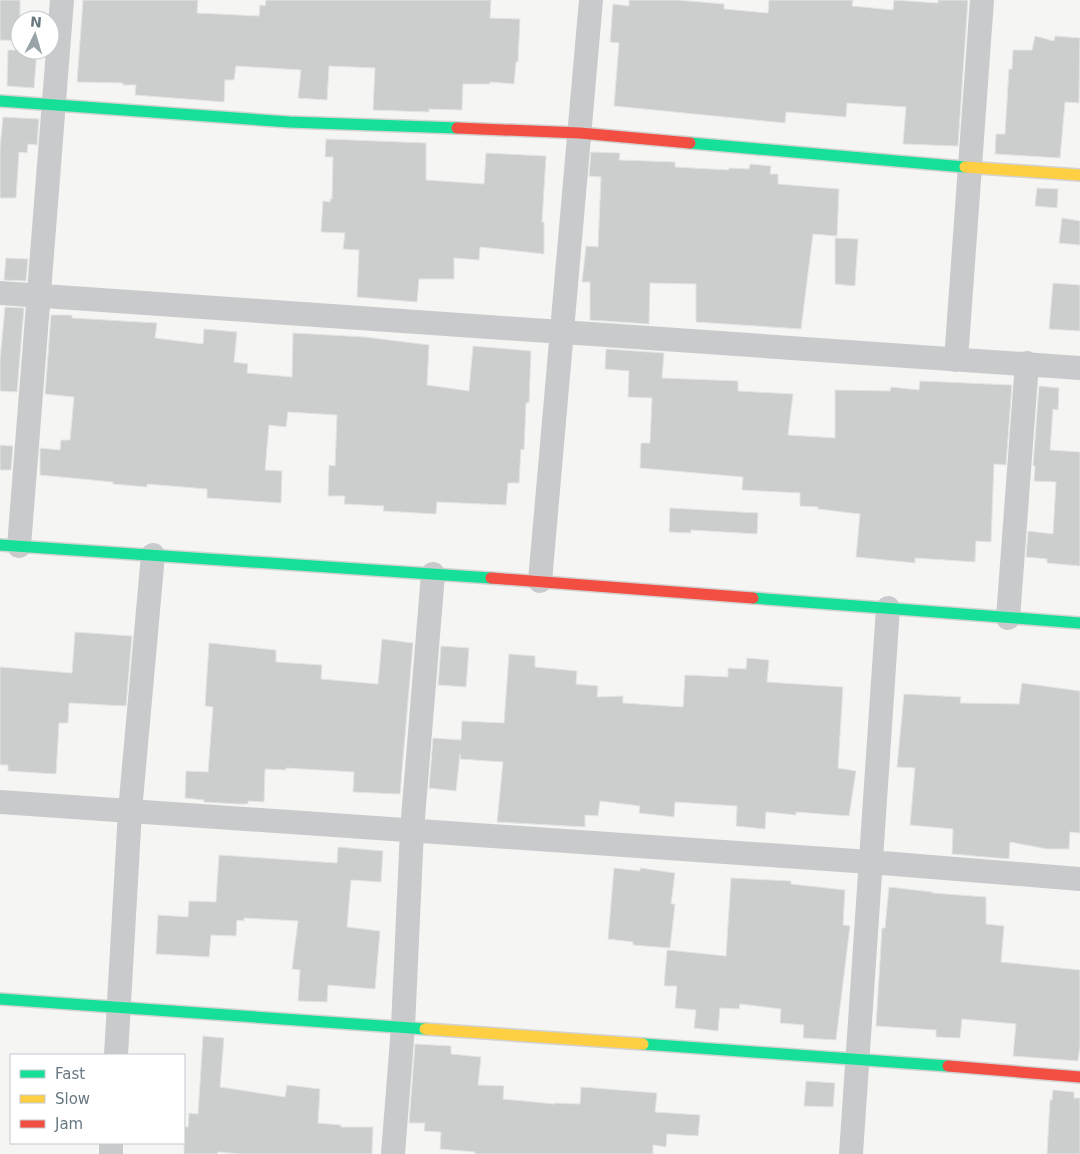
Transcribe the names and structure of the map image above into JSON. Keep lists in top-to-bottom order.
{
  "legend": ["Fast", "Slow", "Jam"],
  "north": "top"
}
